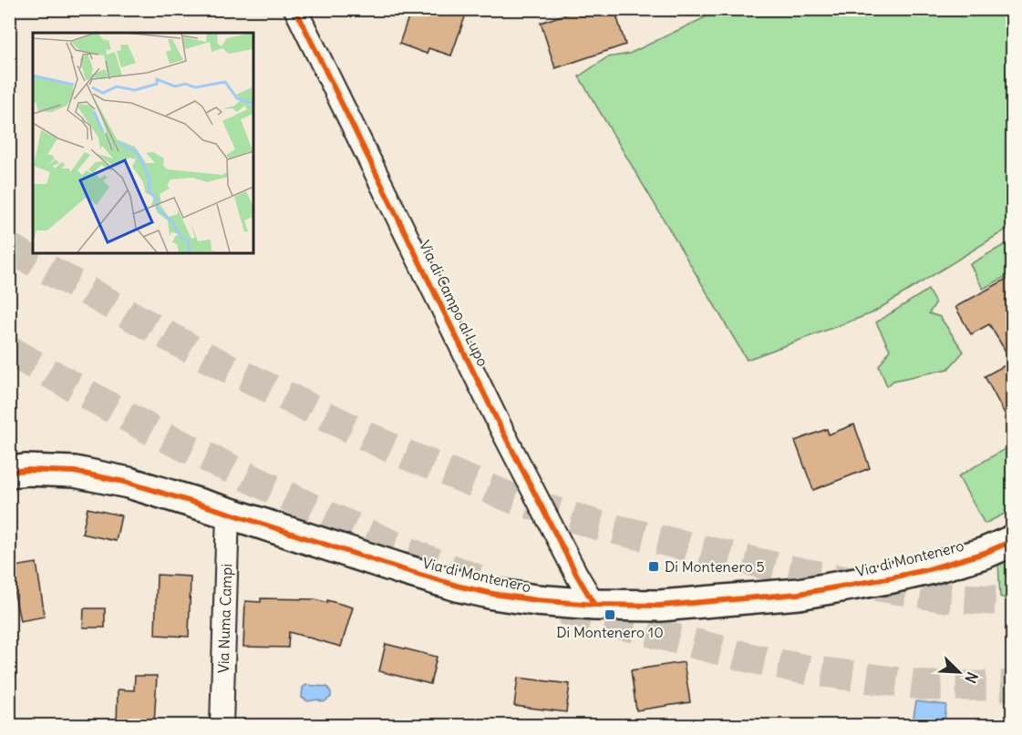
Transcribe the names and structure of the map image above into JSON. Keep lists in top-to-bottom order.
{
  "streets": {
    "street": ["Via di Campo al Lupo", "Via di Montenero", "Via Numa Campi"]
  },
  "crossings": [
    ["Via di Campo al Lupo", "Via di Montenero"],
    ["Via di Montenero", "Via Numa Campi"]
  ],
  "places": {
    "transit": ["Di Montenero 5", "Di Montenero 10"]
  },
  "north": "bottom right"
}
